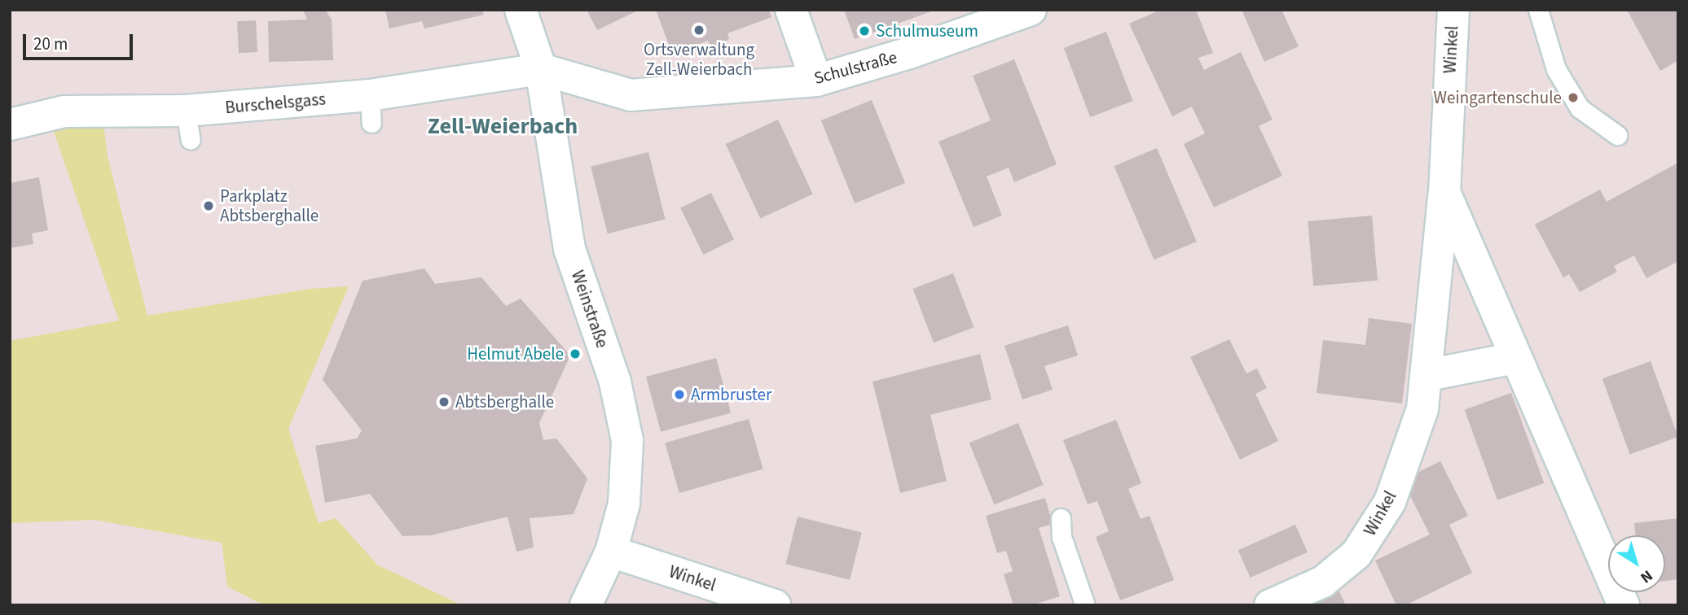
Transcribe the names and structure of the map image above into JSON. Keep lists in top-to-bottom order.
{
  "streets": {
    "street": [
      "Winkel",
      "Schulstraße",
      "Burschelsgass",
      "Weinstraße"
    ]
  },
  "crossings": [
    ["Winkel", "Weinstraße"],
    ["Schulstraße", "Burschelsgass"],
    ["Schulstraße", "Weinstraße"],
    ["Burschelsgass", "Weinstraße"]
  ],
  "districts": ["Zell-Weierbach"],
  "places": [
    "Ortsverwaltung Zell-Weierbach",
    "Schulmuseum",
    "Weingartenschule",
    "Parkplatz Abtsberghalle",
    "Helmut Abele",
    "Armbruster",
    "Abtsberghalle"
  ],
  "scale_bar": "20 m",
  "north": "bottom right"
}
